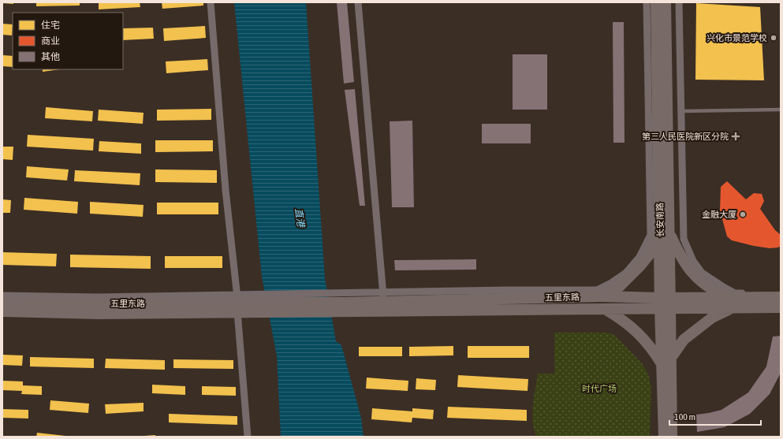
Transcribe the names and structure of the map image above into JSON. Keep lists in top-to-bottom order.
{
  "streets": {
    "main road": ["长安南路", "五里东路"]
  },
  "crossings": [
    ["长安南路", "五里东路"]
  ],
  "water": ["直港"],
  "parks": ["时代广场"],
  "places": {
    "other": ["兴化市景范学校", "金融大厦"],
    "health": ["第三人民医院新区分院"]
  },
  "legend": ["住宅", "商业", "其他"],
  "scale_bar": "100 m"
}
